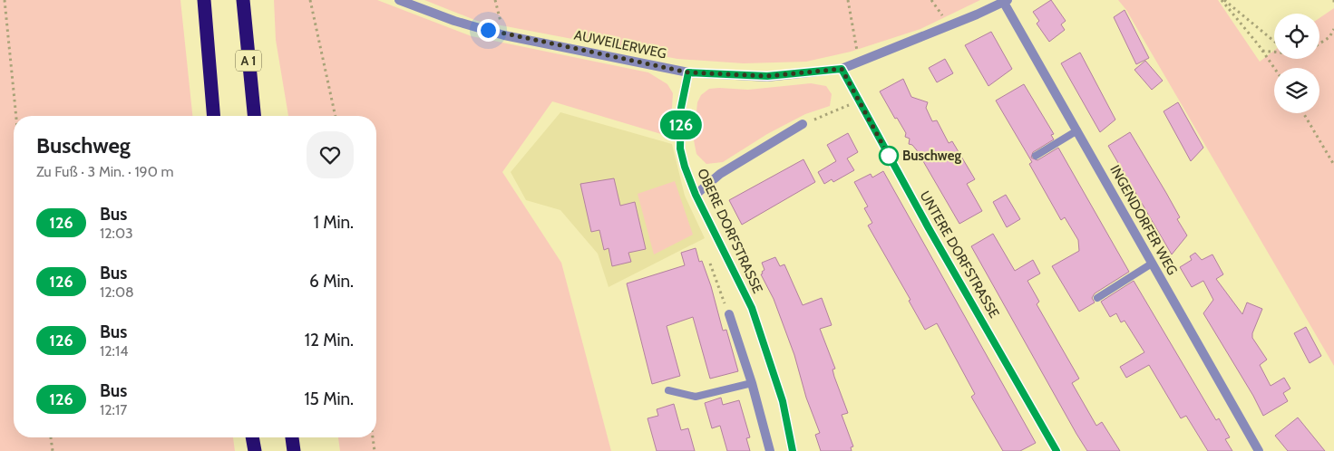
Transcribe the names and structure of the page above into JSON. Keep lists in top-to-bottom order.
{
  "streets": {
    "highway": ["A 1"],
    "street": [
      "AUWEILERWEG",
      "INGENDORFER WEG",
      "OBERE DORFSTRASSE",
      "UNTERE DORFSTRASSE"
    ]
  },
  "crossings": [
    ["AUWEILERWEG", "OBERE DORFSTRASSE"],
    ["AUWEILERWEG", "UNTERE DORFSTRASSE"]
  ],
  "places": ["Buschweg"],
  "lines": ["bus line 126"],
  "page": {
    "on_map": "126",
    "heading": ["Buschweg", "Zu Fuß · 3 Min. · 190 m"],
    "list": [
      {
        "mark": "126",
        "name": "Bus",
        "note": "12:03",
        "value": "1 Min."
      },
      {
        "mark": "126",
        "name": "Bus",
        "note": "12:08",
        "value": "6 Min."
      },
      {
        "mark": "126",
        "name": "Bus",
        "note": "12:14",
        "value": "12 Min."
      },
      {
        "mark": "126",
        "name": "Bus",
        "note": "12:17",
        "value": "15 Min."
      }
    ]
  }
}
